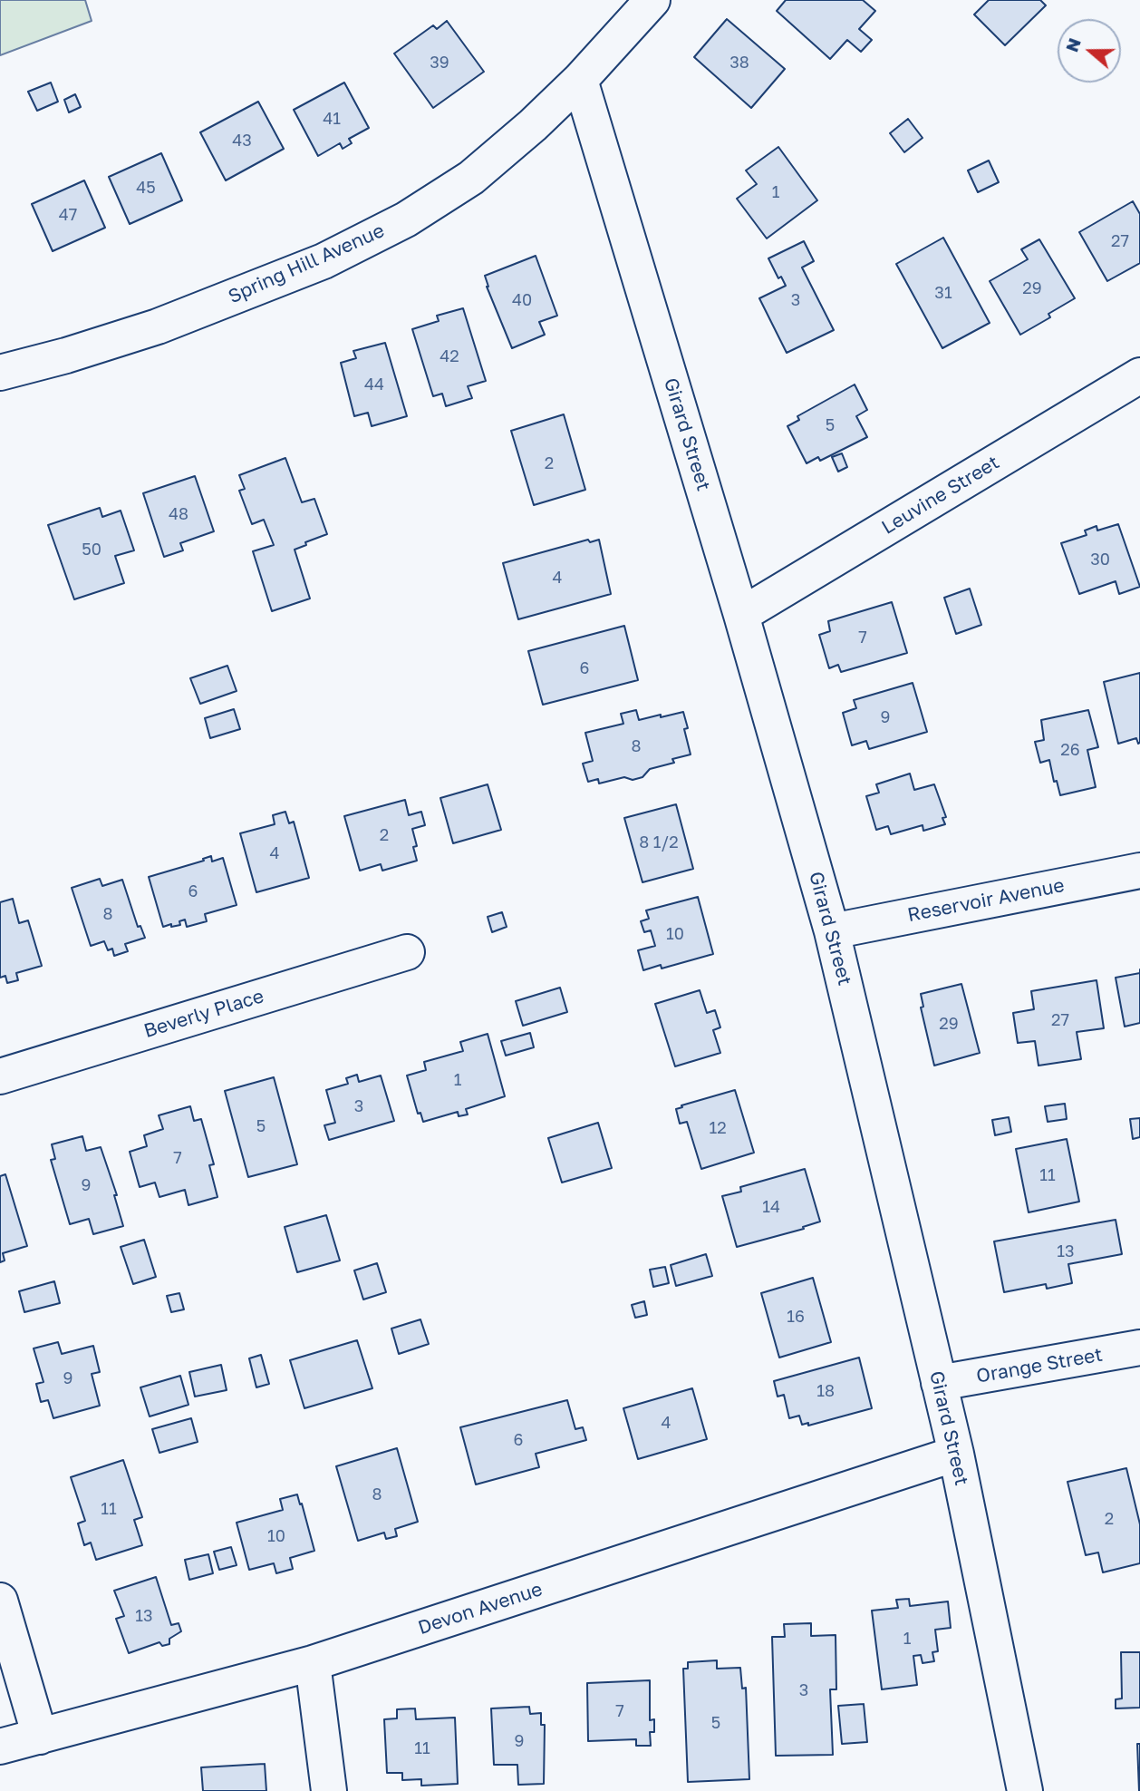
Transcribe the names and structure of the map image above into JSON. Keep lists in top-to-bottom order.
{
  "streets": {
    "street": [
      "Spring Hill Avenue",
      "Girard Street",
      "Leuvine Street",
      "Reservoir Avenue",
      "Beverly Place",
      "Orange Street",
      "Devon Avenue"
    ]
  },
  "crossings": [
    ["Spring Hill Avenue", "Girard Street"],
    ["Girard Street", "Leuvine Street"],
    ["Girard Street", "Reservoir Avenue"],
    ["Girard Street", "Orange Street"],
    ["Girard Street", "Devon Avenue"]
  ],
  "house_numbers": [
    "39",
    "38",
    "41",
    "43",
    "45",
    "1",
    "47",
    "27",
    "29",
    "31",
    "40",
    "3",
    "42",
    "44",
    "5",
    "2",
    "48",
    "50",
    "30",
    "4",
    "7",
    "6",
    "9",
    "8",
    "26",
    "2",
    "8 1/2",
    "4",
    "6",
    "8",
    "10",
    "27",
    "29",
    "1",
    "3",
    "5",
    "12",
    "7",
    "11",
    "9",
    "14",
    "13",
    "16",
    "9",
    "18",
    "4",
    "6",
    "8",
    "11",
    "2",
    "10",
    "13",
    "1",
    "3",
    "7",
    "5",
    "9",
    "11"
  ],
  "north": "left"
}
